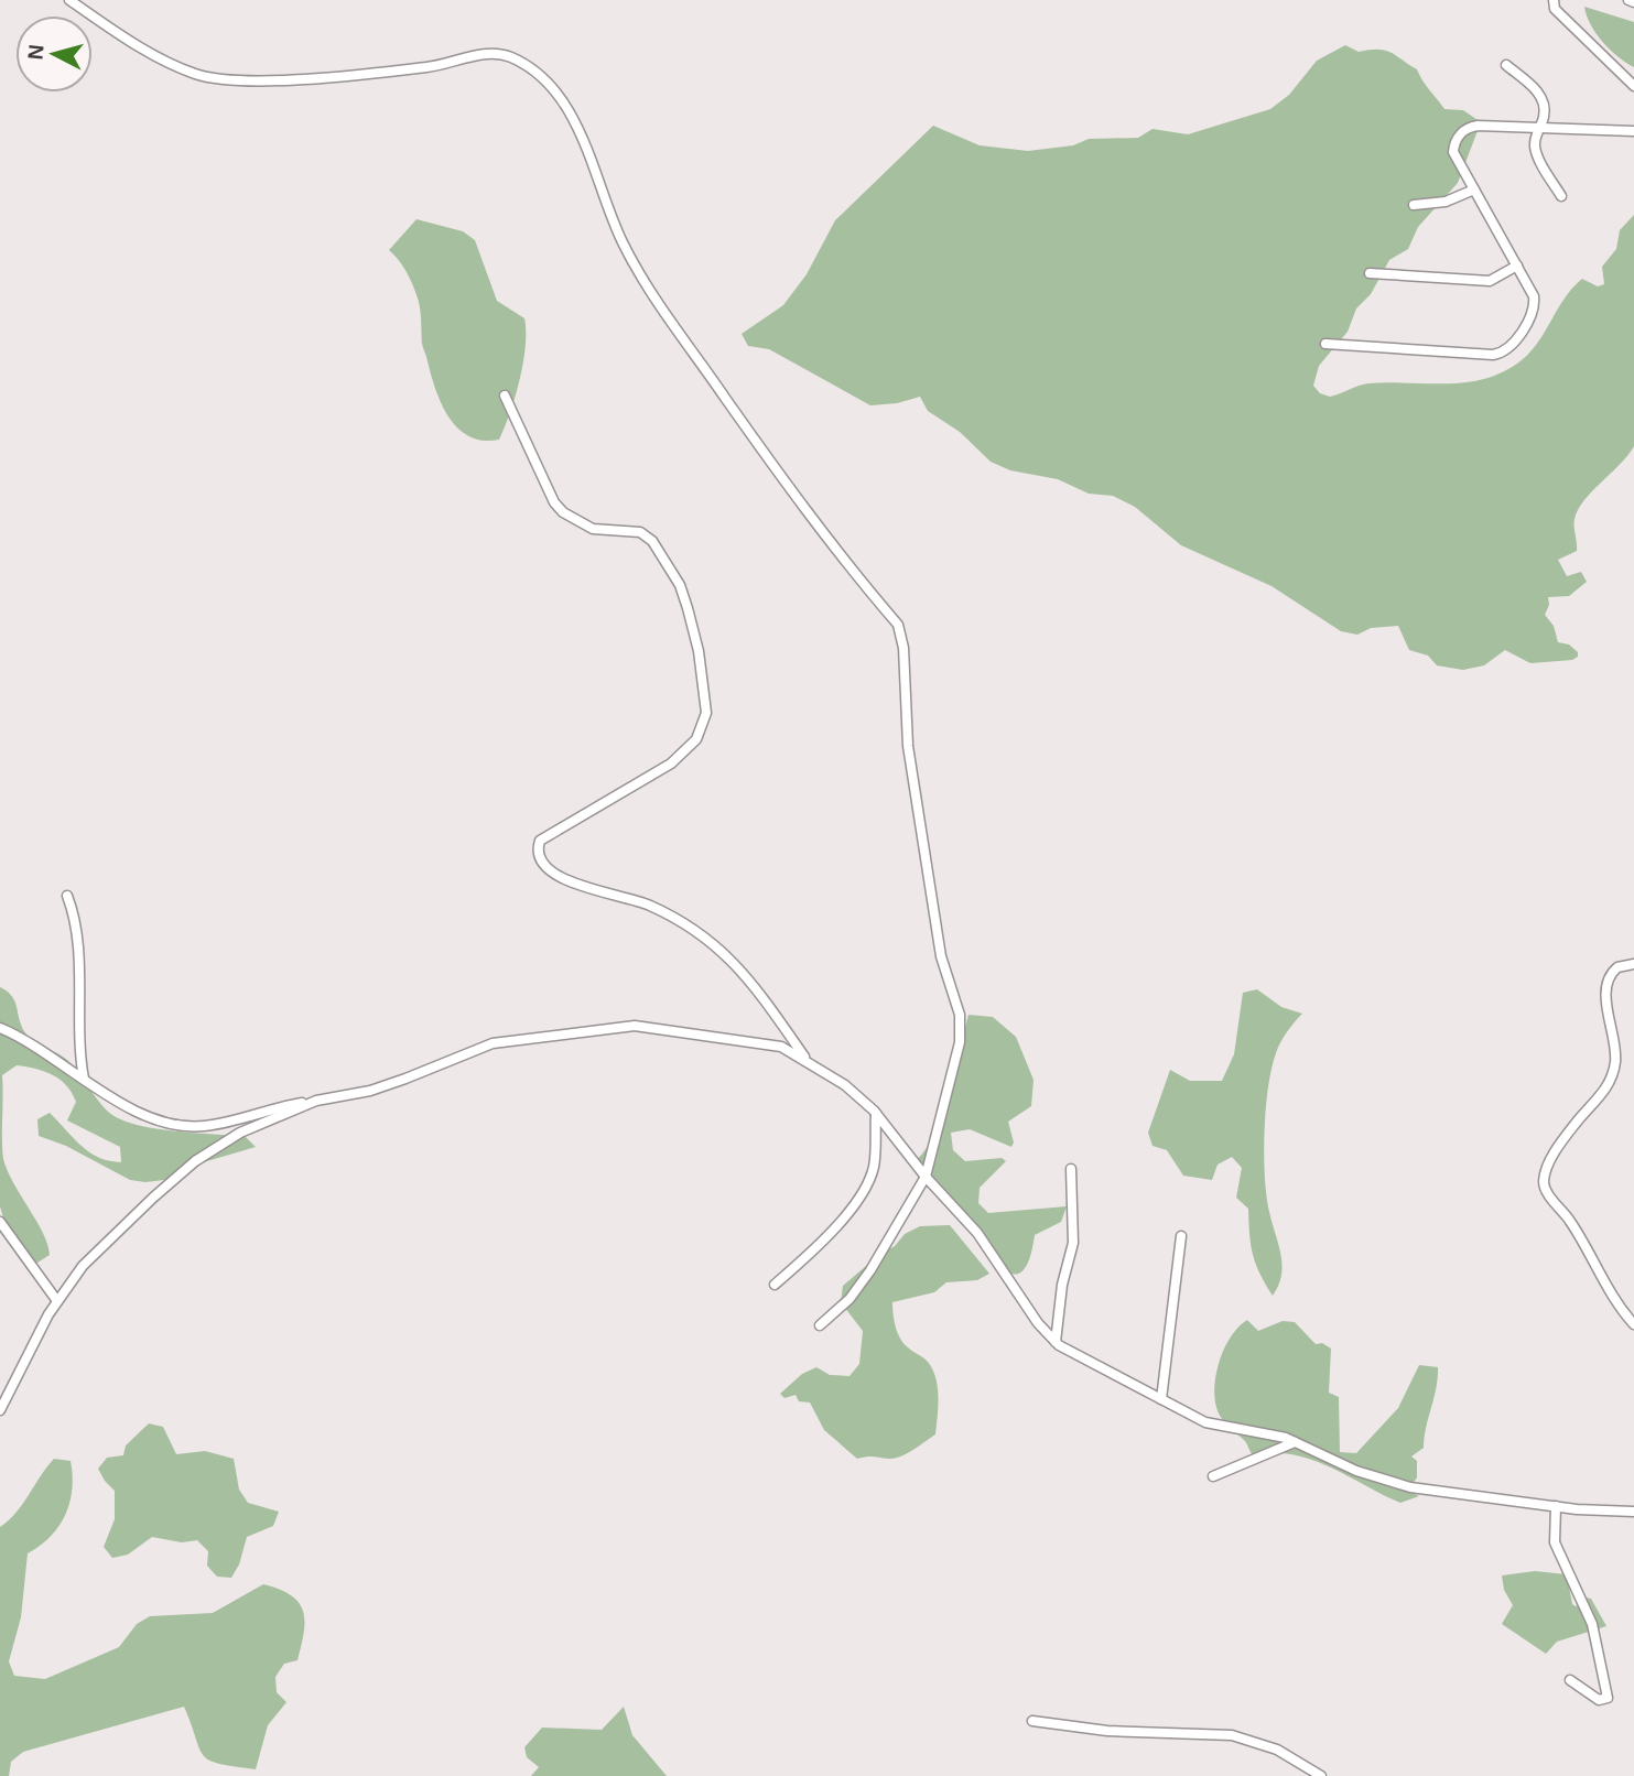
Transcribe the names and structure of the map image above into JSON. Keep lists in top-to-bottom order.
{
  "north": "left"
}
